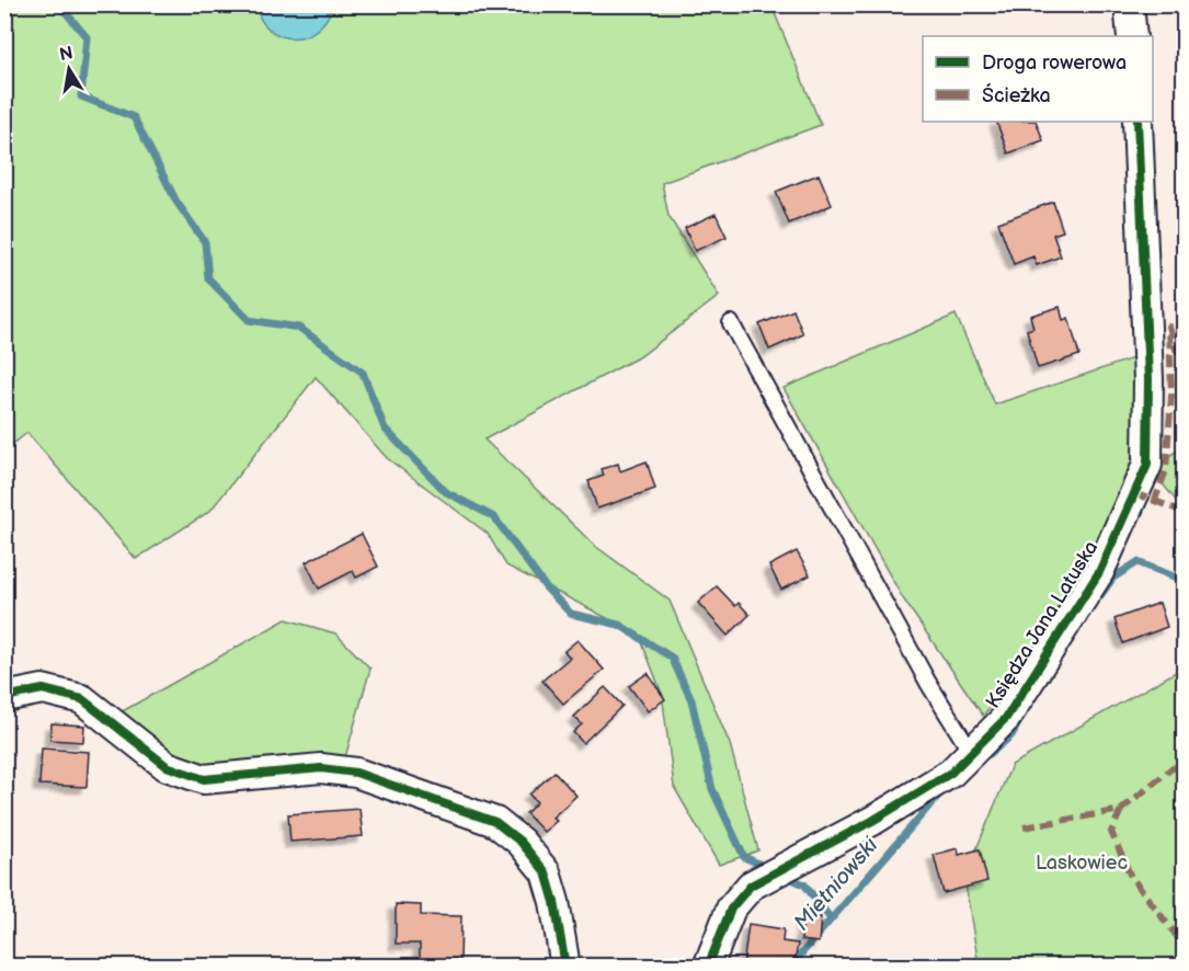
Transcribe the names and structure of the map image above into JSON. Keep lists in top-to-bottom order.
{
  "streets": {
    "street": ["Księdza Jana Latuska"]
  },
  "water": ["Mietniowski"],
  "parks": ["Laskowiec"],
  "legend": ["Droga rowerowa", "Ścieżka"],
  "north": "top"
}
